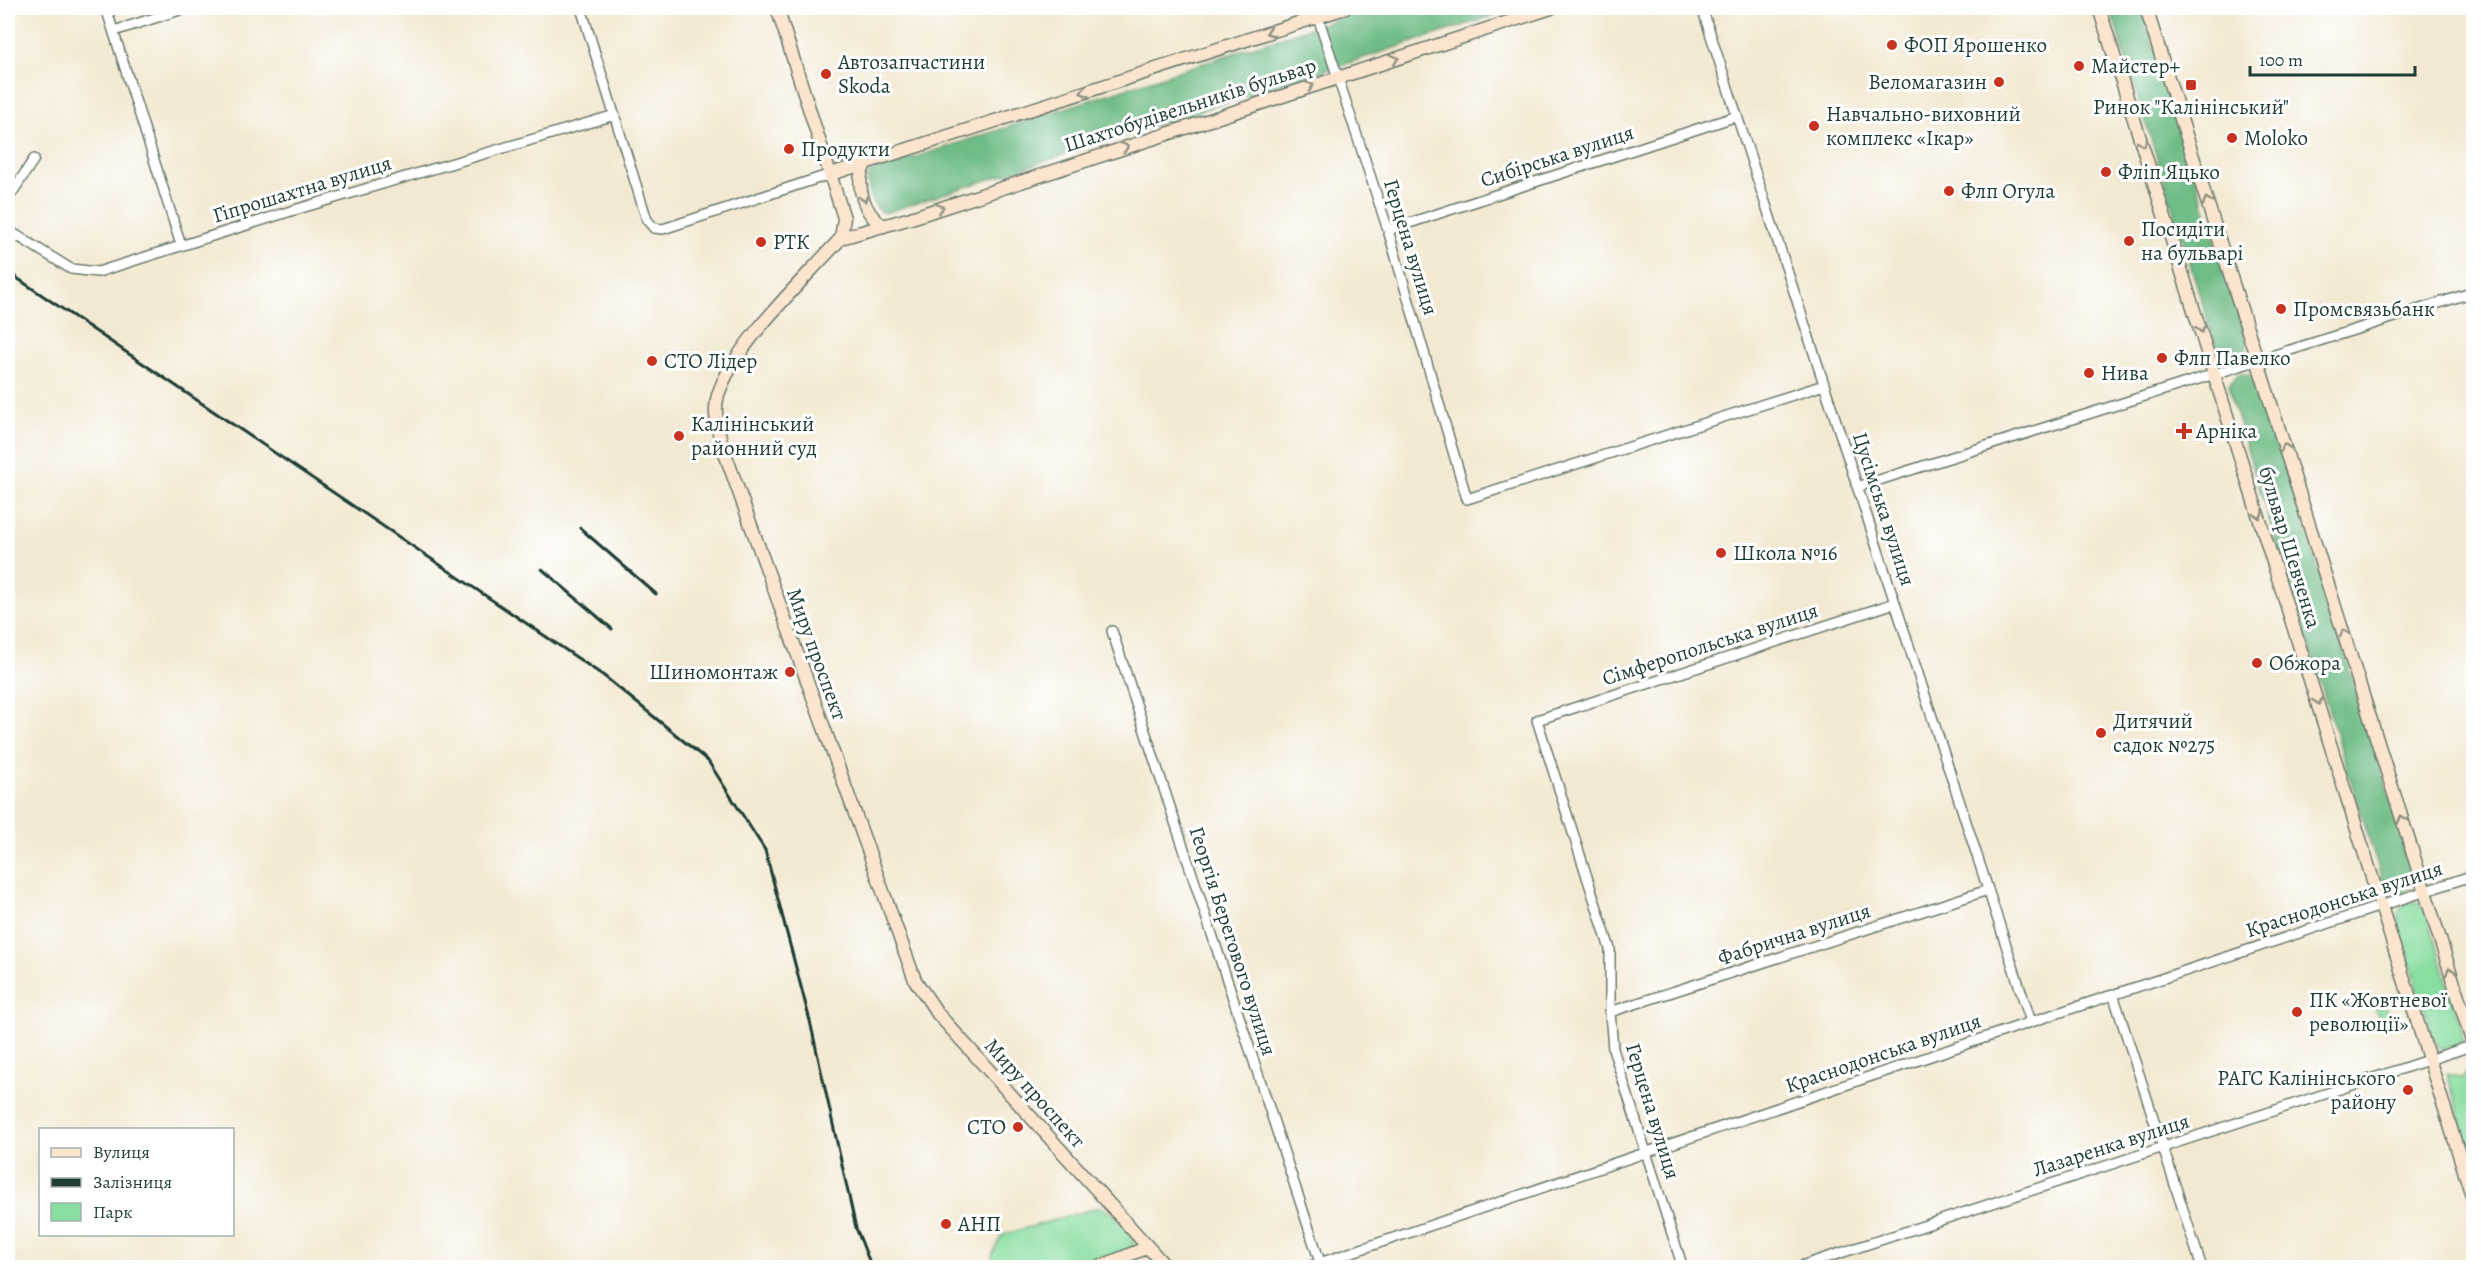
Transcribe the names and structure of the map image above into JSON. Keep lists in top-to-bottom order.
{
  "streets": {
    "main road": ["Шахтобудівельників бульвар", "бульвар Шевченка", "Миру проспект"],
    "street": [
      "Сибірська вулиця",
      "Гіпрошахтна вулиця",
      "Герцена вулиця",
      "Цусімська вулиця",
      "Сімферопольська вулиця",
      "Краснодонська вулиця",
      "Фабрична вулиця",
      "Георгія Берегового вулиця",
      "Лазаренка вулиця"
    ]
  },
  "crossings": [
    ["Шахтобудівельників бульвар", "Герцена вулиця"],
    ["Шахтобудівельників бульвар", "Миру проспект"],
    ["Сибірська вулиця", "Герцена вулиця"],
    ["Сибірська вулиця", "Цусімська вулиця"],
    ["Герцена вулиця", "Цусімська вулиця"],
    ["Герцена вулиця", "Сімферопольська вулиця"],
    ["Герцена вулиця", "Краснодонська вулиця"],
    ["Герцена вулиця", "Фабрична вулиця"],
    ["Цусімська вулиця", "Сімферопольська вулиця"],
    ["Цусімська вулиця", "Краснодонська вулиця"],
    ["Цусімська вулиця", "Фабрична вулиця"],
    ["бульвар Шевченка", "Краснодонська вулиця"],
    ["бульвар Шевченка", "Лазаренка вулиця"],
    ["Краснодонська вулиця", "Георгія Берегового вулиця"]
  ],
  "places": {
    "other": [
      "ФОП Ярошенко",
      "Майстер+",
      "Автозапчастини Skoda",
      "Веломагазин",
      "Навчально-виховний комплекс «Ікар»",
      "Moloko",
      "Продукти",
      "Фліп Яцько",
      "Флп Огула",
      "Посидіти на бульварі",
      "РТК",
      "Промсвязьбанк",
      "Флп Павелко",
      "СТО Лідер",
      "Нива",
      "Калінінський районний суд",
      "Школа №16",
      "Обжора",
      "Шиномонтаж",
      "Дитячий садок №275",
      "ПК «Жовтневої революції»",
      "РАГС Калінінського району",
      "СТО",
      "АНП"
    ],
    "transit": ["Ринок \"Калінінський\""],
    "health": ["Арніка"]
  },
  "legend": ["Вулиця", "Залізниця", "Парк"],
  "scale_bar": "100 m"
}
